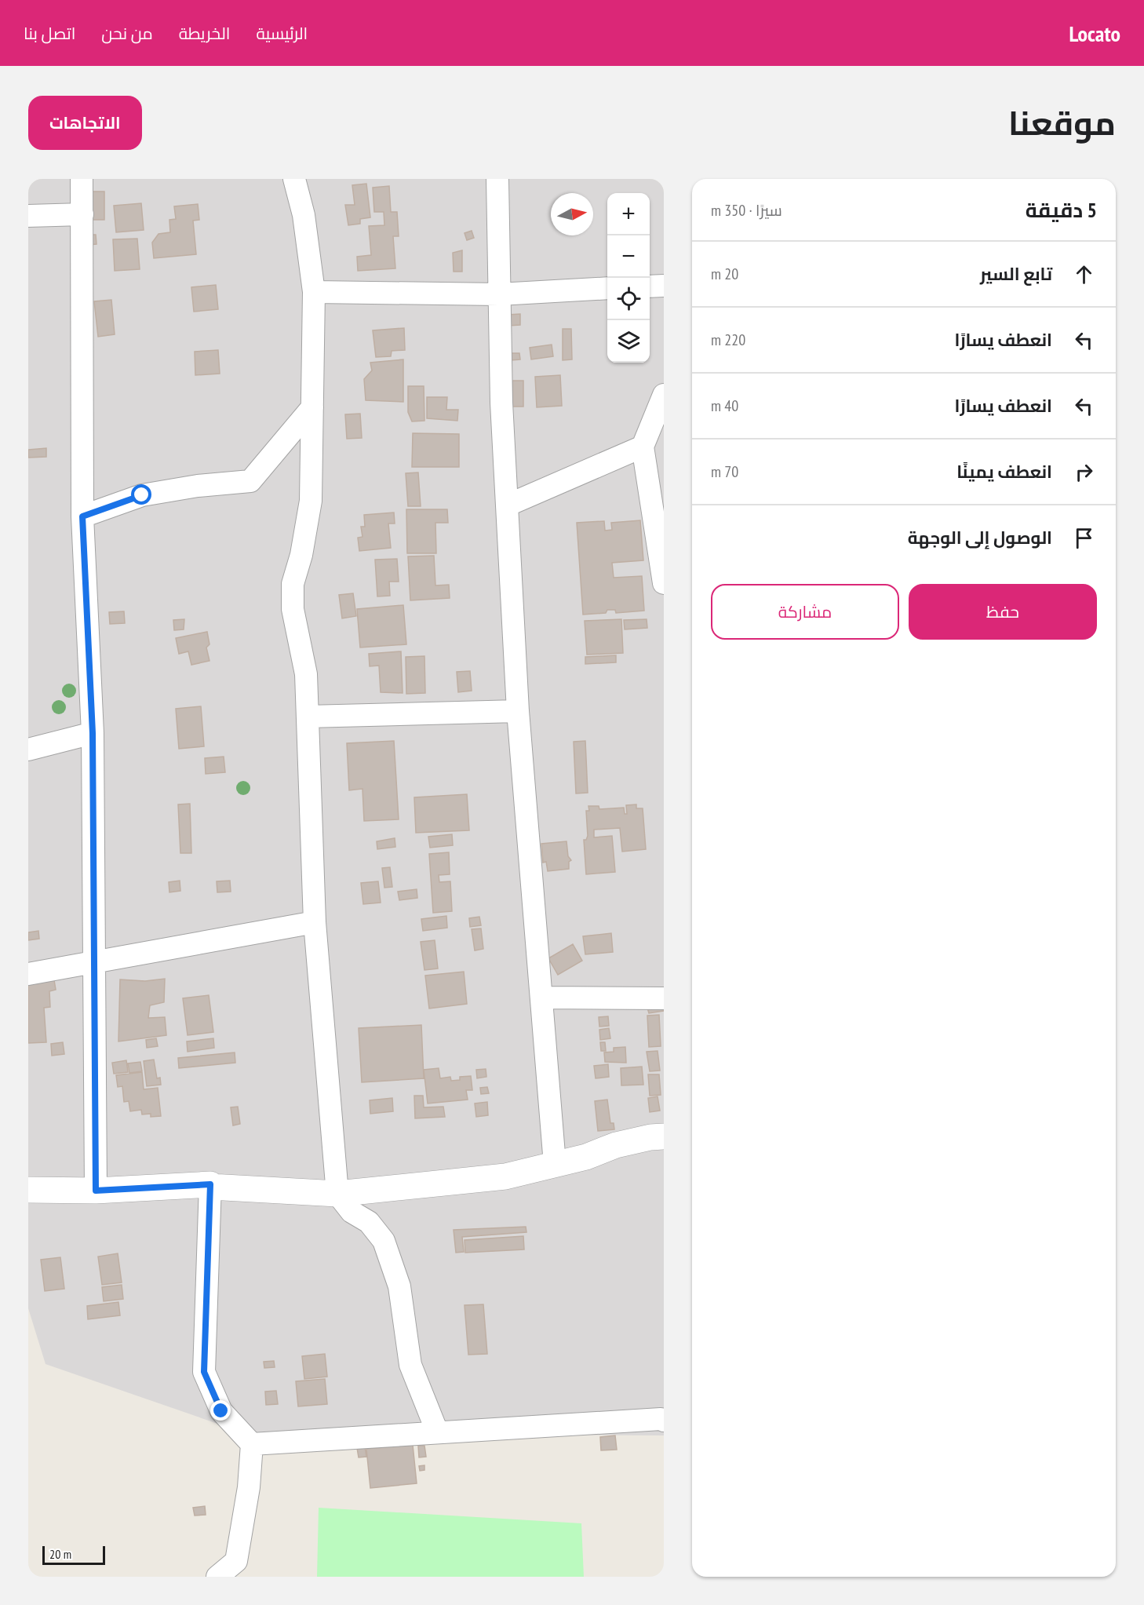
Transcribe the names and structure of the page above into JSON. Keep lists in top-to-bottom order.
{
  "scale_bar": "20 m",
  "north": "right",
  "page": {
    "header": "Locato",
    "nav": [
      "الرئيسية",
      "الخريطة",
      "من نحن",
      "اتصل بنا"
    ],
    "title": "موقعنا",
    "buttons": [
      "الاتجاهات",
      ["حفظ", "مشاركة"]
    ],
    "heading": ["5 دقيقة", "سيرًا · 350 m"],
    "map_buttons": ["+", "−"],
    "list": [
      ["تابع السير", "20 m"],
      ["انعطف يسارًا", "220 m"],
      ["انعطف يسارًا", "40 m"],
      ["انعطف يمينًا", "70 m"],
      "الوصول إلى الوجهة"
    ],
    "scale": "20 m"
  }
}
